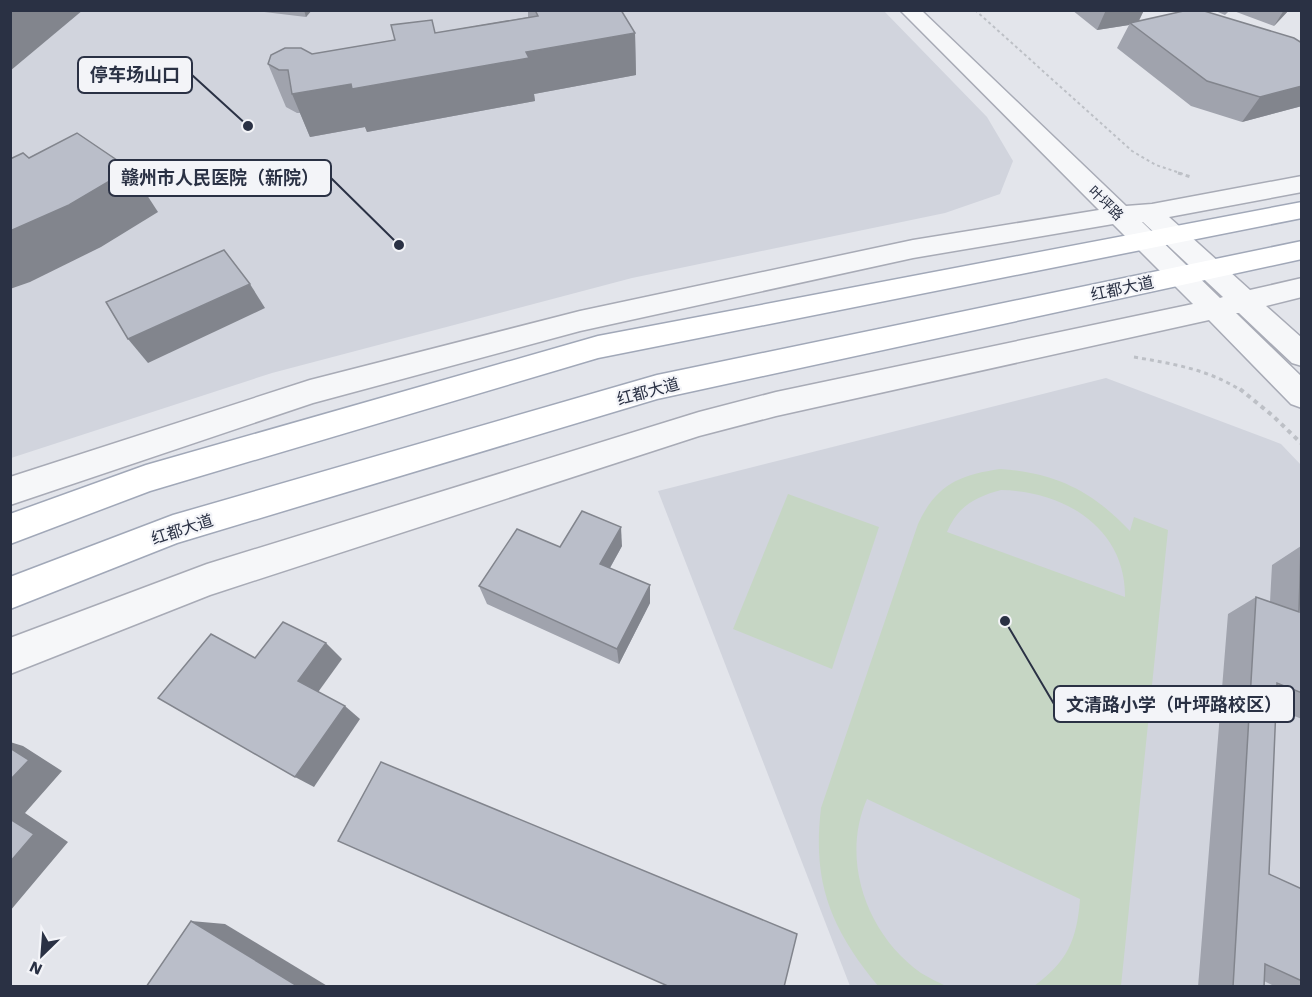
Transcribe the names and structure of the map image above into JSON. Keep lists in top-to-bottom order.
{
  "streets": {
    "main road": ["红都大道"],
    "street": ["叶坪路"]
  },
  "crossings": [
    ["叶坪路", "红都大道"]
  ],
  "places": ["停车场山口", "赣州市人民医院（新院）", "文清路小学（叶坪路校区）"],
  "north": "bottom left"
}
